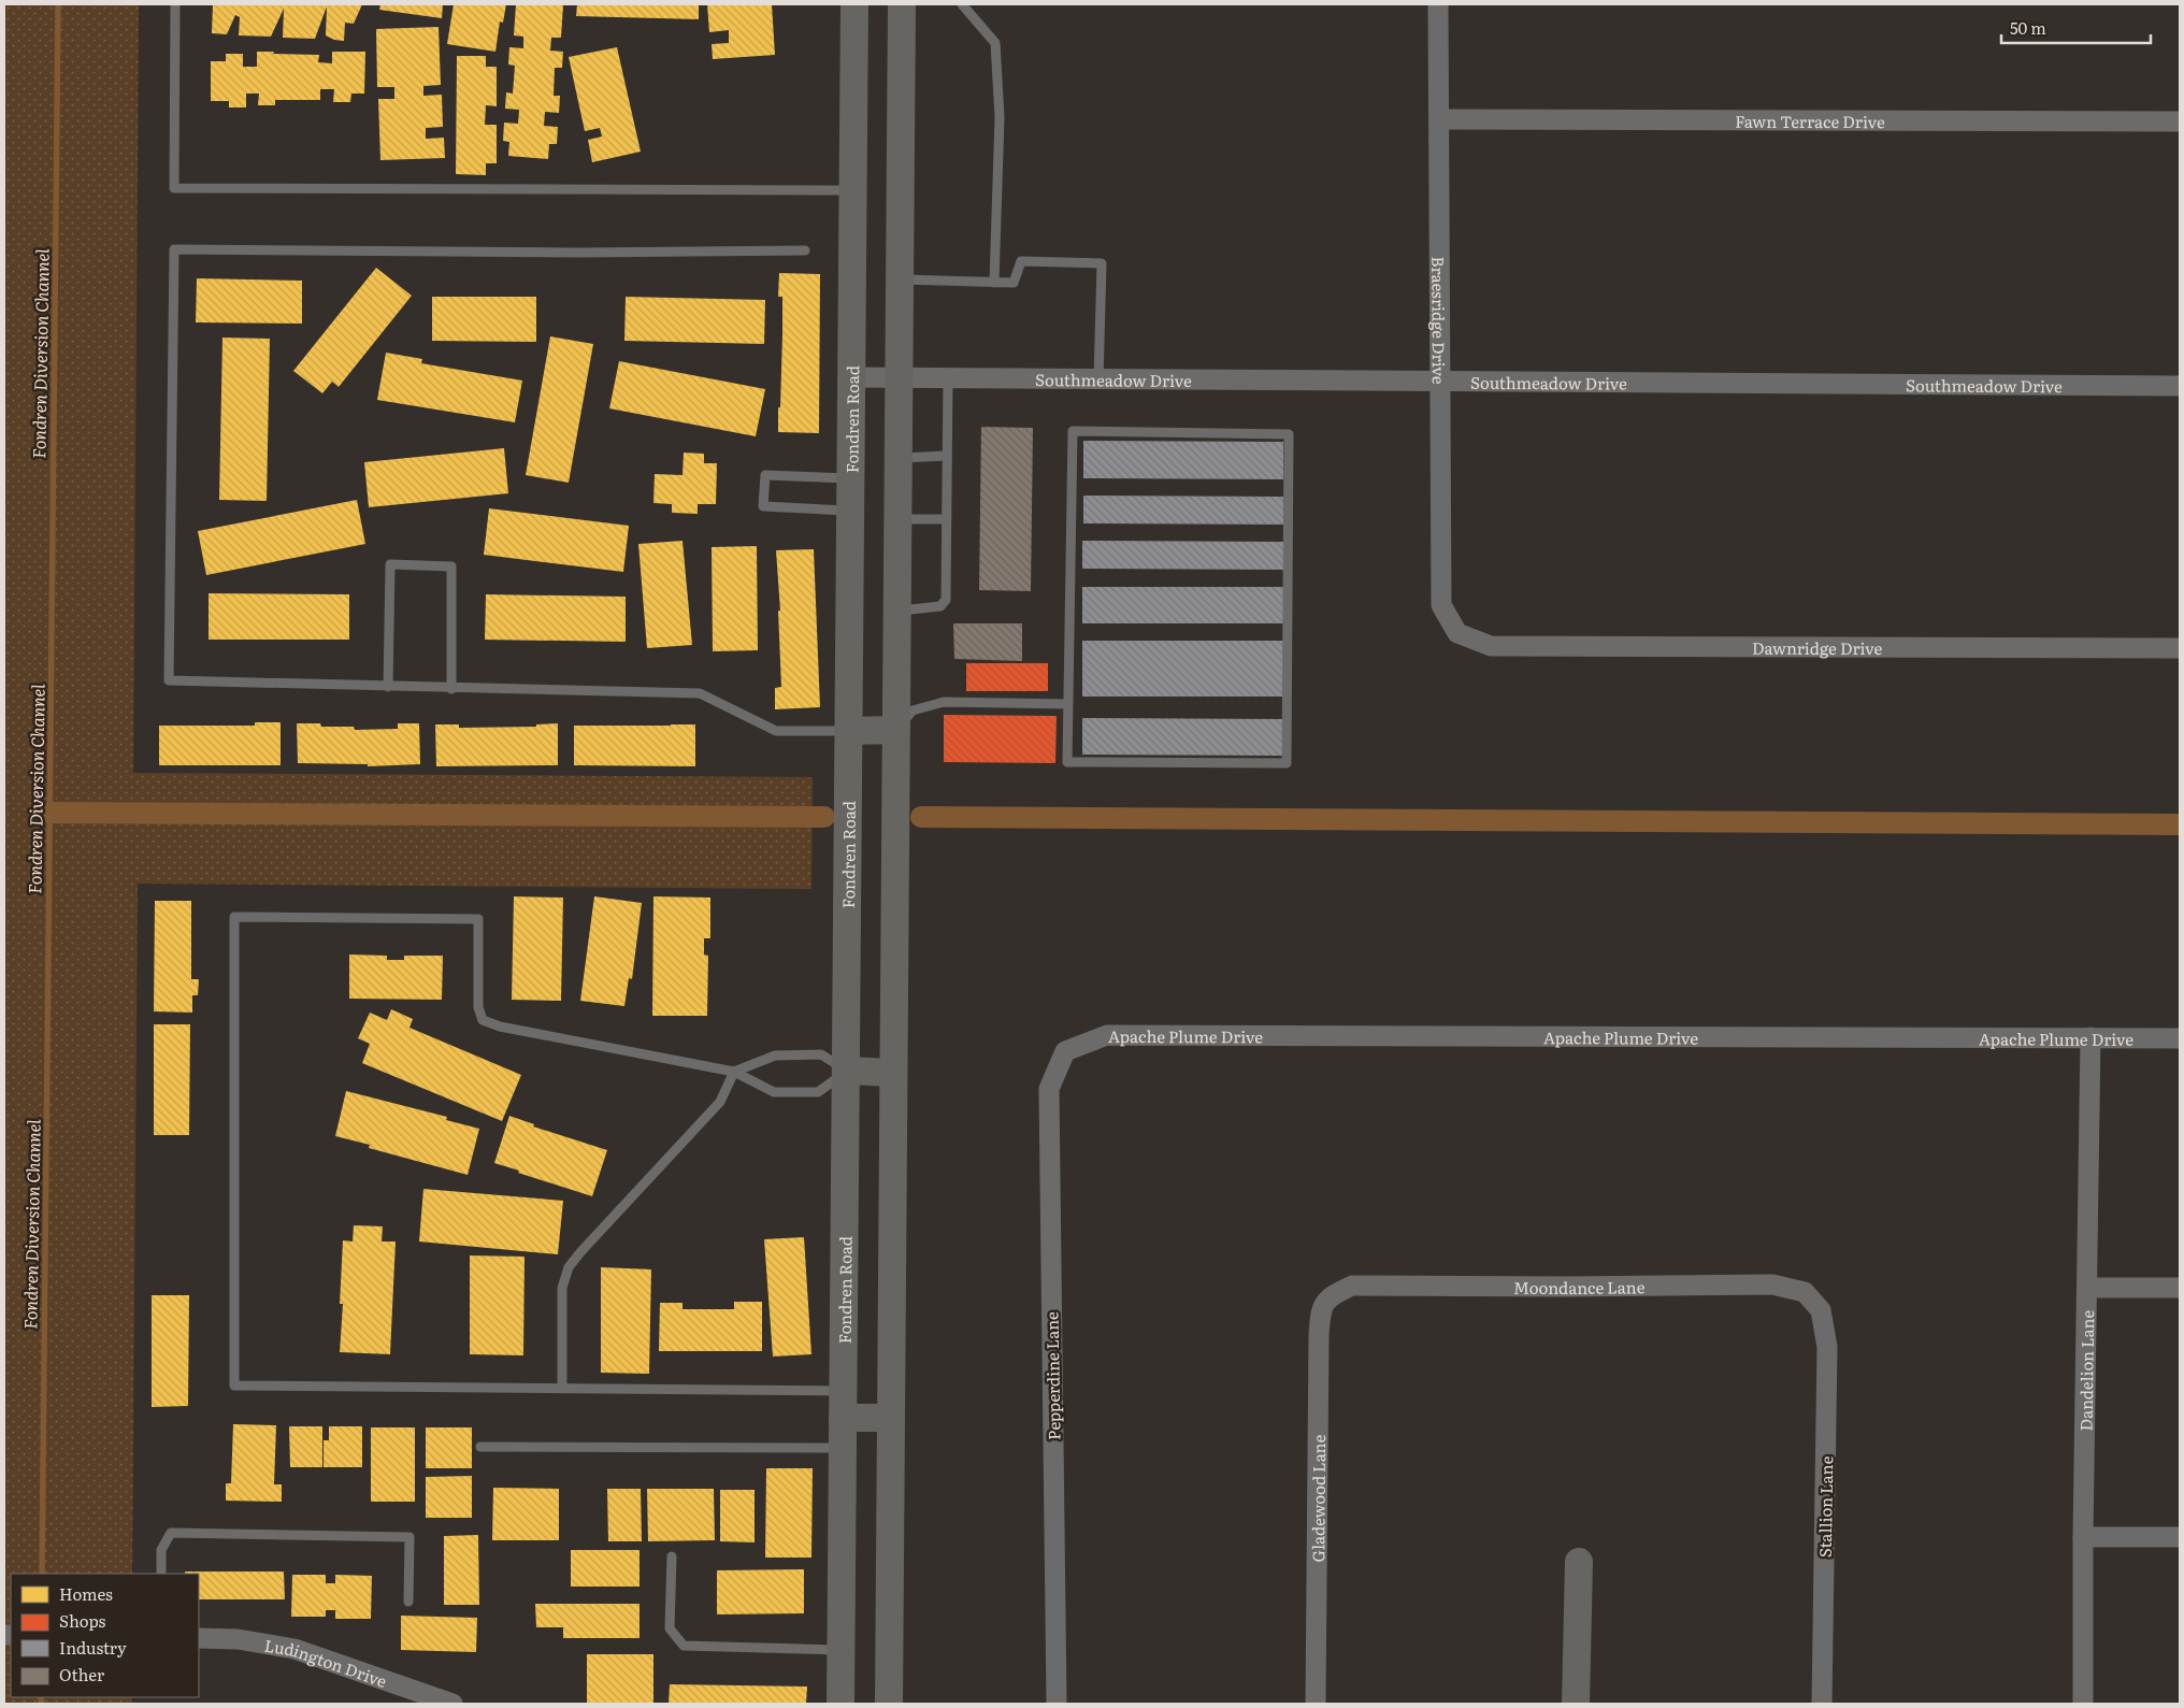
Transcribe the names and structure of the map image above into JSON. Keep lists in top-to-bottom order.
{
  "streets": {
    "main road": ["Fondren Road"],
    "street": [
      "Fawn Terrace Drive",
      "Braesridge Drive",
      "Southmeadow Drive",
      "Dawnridge Drive",
      "Apache Plume Drive",
      "Moondance Lane",
      "Dandelion Lane",
      "Pepperdine Lane",
      "Gladewood Lane",
      "Stallion Lane",
      "Ludington Drive"
    ]
  },
  "crossings": [
    ["Fawn Terrace Drive", "Braesridge Drive"],
    ["Braesridge Drive", "Southmeadow Drive"],
    ["Braesridge Drive", "Dawnridge Drive"],
    ["Southmeadow Drive", "Fondren Road"],
    ["Apache Plume Drive", "Dandelion Lane"],
    ["Apache Plume Drive", "Pepperdine Lane"],
    ["Moondance Lane", "Gladewood Lane"],
    ["Moondance Lane", "Stallion Lane"]
  ],
  "water": ["Fondren Diversion Channel"],
  "legend": [
    "Homes",
    "Shops",
    "Industry",
    "Other"
  ],
  "scale_bar": "50 m"
}
